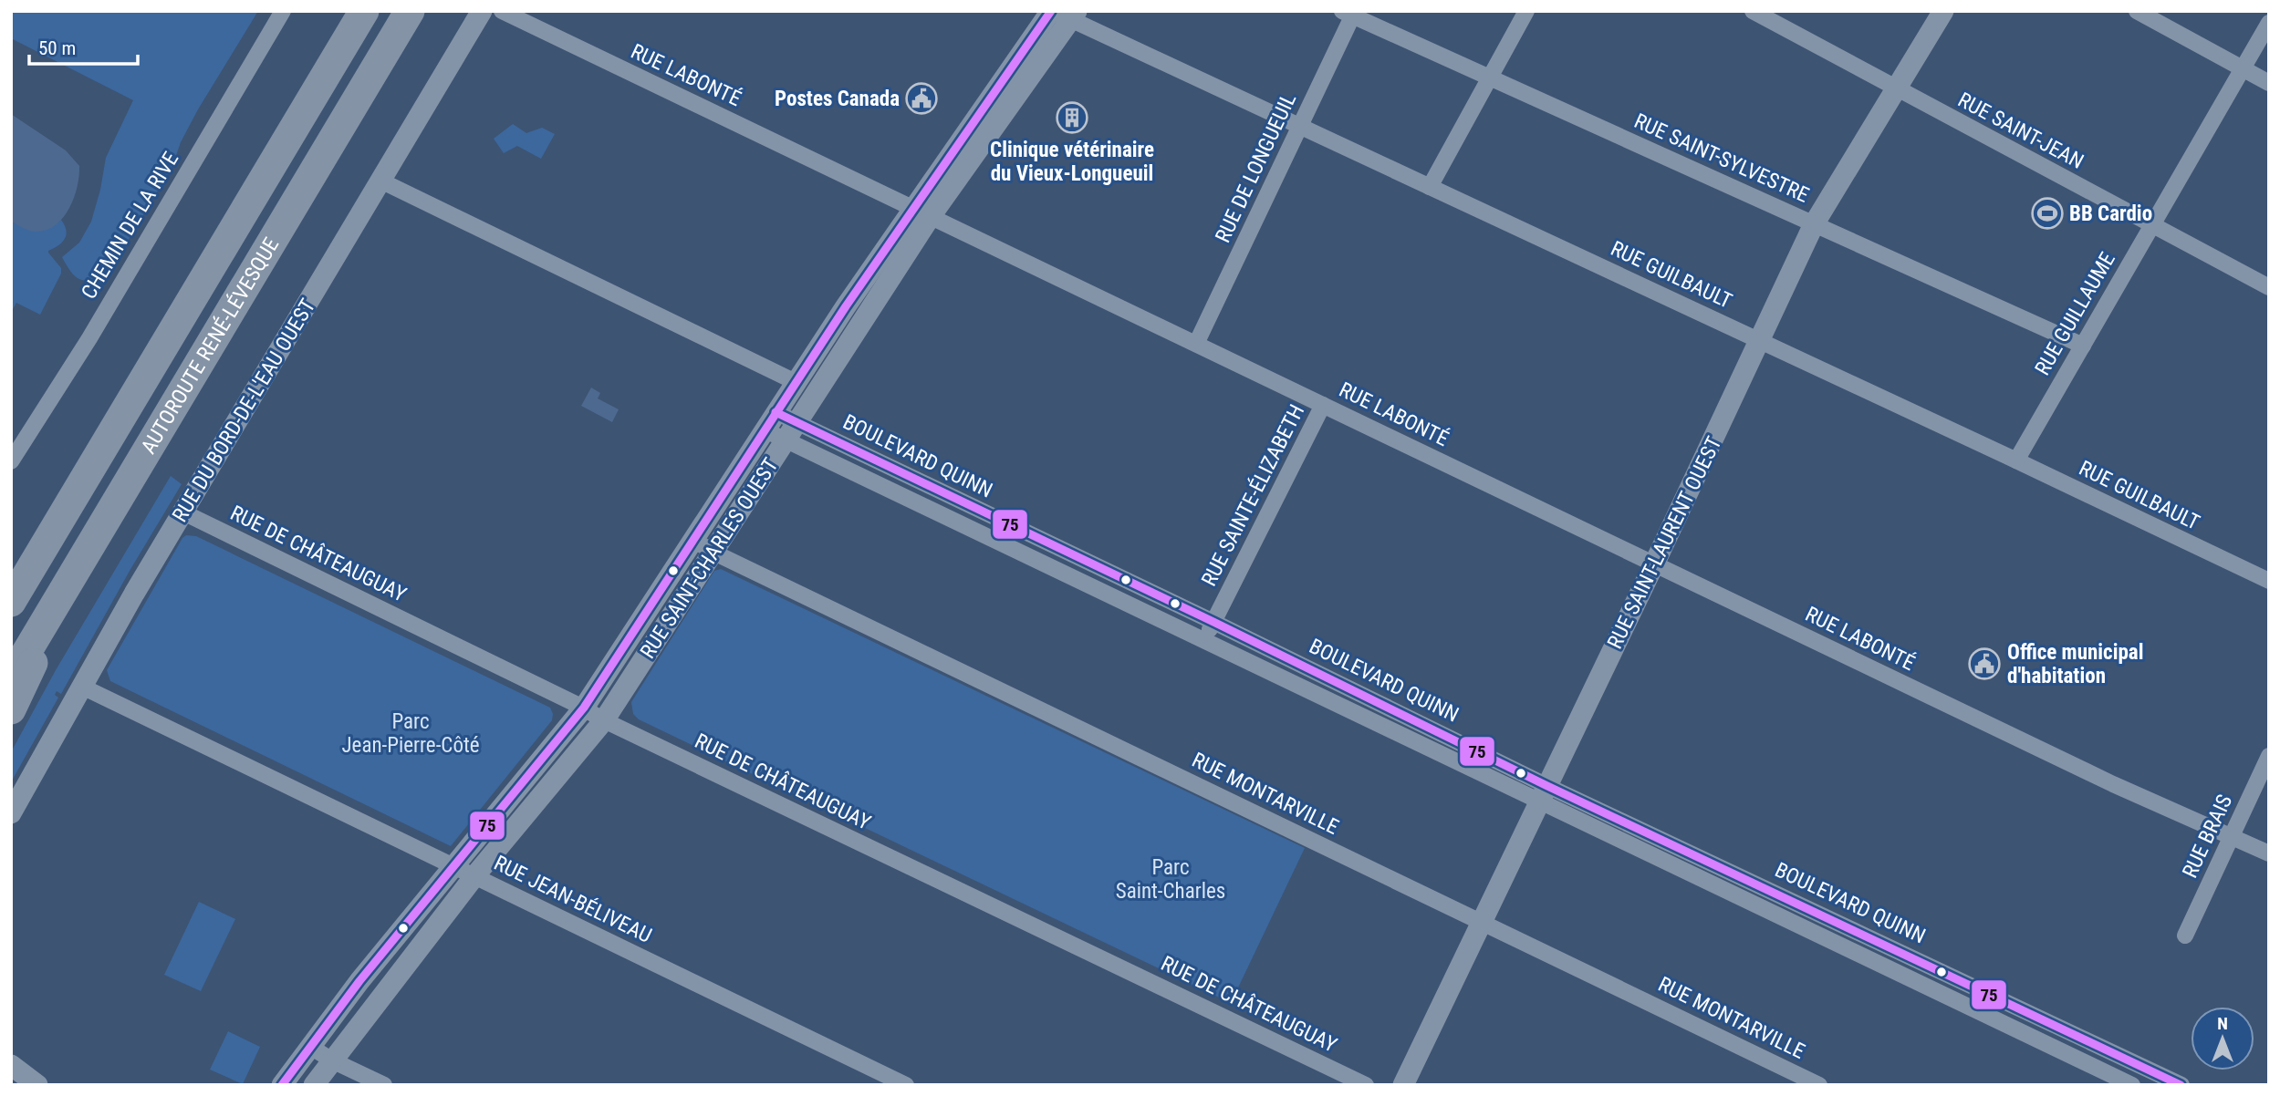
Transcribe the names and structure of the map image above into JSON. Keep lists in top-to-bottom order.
{
  "streets": {
    "highway": ["AUTOROUTE RENÉ-LÉVESQUE"],
    "street": [
      "RUE LABONTÉ",
      "RUE SAINT-JEAN",
      "RUE SAINT-SYLVESTRE",
      "RUE DE LONGUEUIL",
      "CHEMIN DE LA RIVE",
      "RUE GUILBAULT",
      "RUE GUILLAUME",
      "RUE DU BORD-DE-L'EAU OUEST",
      "BOULEVARD QUINN",
      "RUE SAINTE-ÉLIZABETH",
      "RUE SAINT-LAURENT OUEST",
      "RUE DE CHÂTEAUGUAY",
      "RUE SAINT-CHARLES OUEST",
      "RUE MONTARVILLE",
      "RUE BRAIS",
      "RUE JEAN-BÉLIVEAU"
    ]
  },
  "crossings": [
    ["RUE LABONTÉ", "RUE DE LONGUEUIL"],
    ["RUE LABONTÉ", "RUE SAINTE-ÉLIZABETH"],
    ["RUE LABONTÉ", "RUE SAINT-LAURENT OUEST"],
    ["RUE LABONTÉ", "RUE SAINT-CHARLES OUEST"],
    ["RUE LABONTÉ", "RUE BRAIS"],
    ["RUE SAINT-JEAN", "RUE GUILLAUME"],
    ["RUE SAINT-JEAN", "RUE SAINT-LAURENT OUEST"],
    ["RUE SAINT-SYLVESTRE", "RUE DE LONGUEUIL"],
    ["RUE SAINT-SYLVESTRE", "RUE GUILLAUME"],
    ["RUE SAINT-SYLVESTRE", "RUE SAINT-LAURENT OUEST"],
    ["RUE DE LONGUEUIL", "RUE GUILBAULT"],
    ["RUE GUILBAULT", "RUE GUILLAUME"],
    ["RUE GUILBAULT", "RUE SAINT-LAURENT OUEST"],
    ["RUE GUILBAULT", "RUE SAINT-CHARLES OUEST"],
    ["RUE DU BORD-DE-L'EAU OUEST", "RUE DE CHÂTEAUGUAY"],
    ["RUE DU BORD-DE-L'EAU OUEST", "RUE JEAN-BÉLIVEAU"],
    ["BOULEVARD QUINN", "RUE SAINTE-ÉLIZABETH"],
    ["BOULEVARD QUINN", "RUE SAINT-LAURENT OUEST"],
    ["BOULEVARD QUINN", "RUE SAINT-CHARLES OUEST"],
    ["RUE SAINT-LAURENT OUEST", "RUE MONTARVILLE"],
    ["RUE DE CHÂTEAUGUAY", "RUE SAINT-CHARLES OUEST"],
    ["RUE SAINT-CHARLES OUEST", "RUE MONTARVILLE"],
    ["RUE SAINT-CHARLES OUEST", "RUE JEAN-BÉLIVEAU"]
  ],
  "parks": ["Parc Jean-Pierre-Côté", "Parc Saint-Charles"],
  "places": {
    "public building": ["Postes Canada", "Office municipal d'habitation"],
    "building": ["Clinique vétérinaire du Vieux-Longueuil"],
    "sports": ["BB Cardio"]
  },
  "lines": ["transit line 75"],
  "scale_bar": "50 m",
  "north": "top"
}
